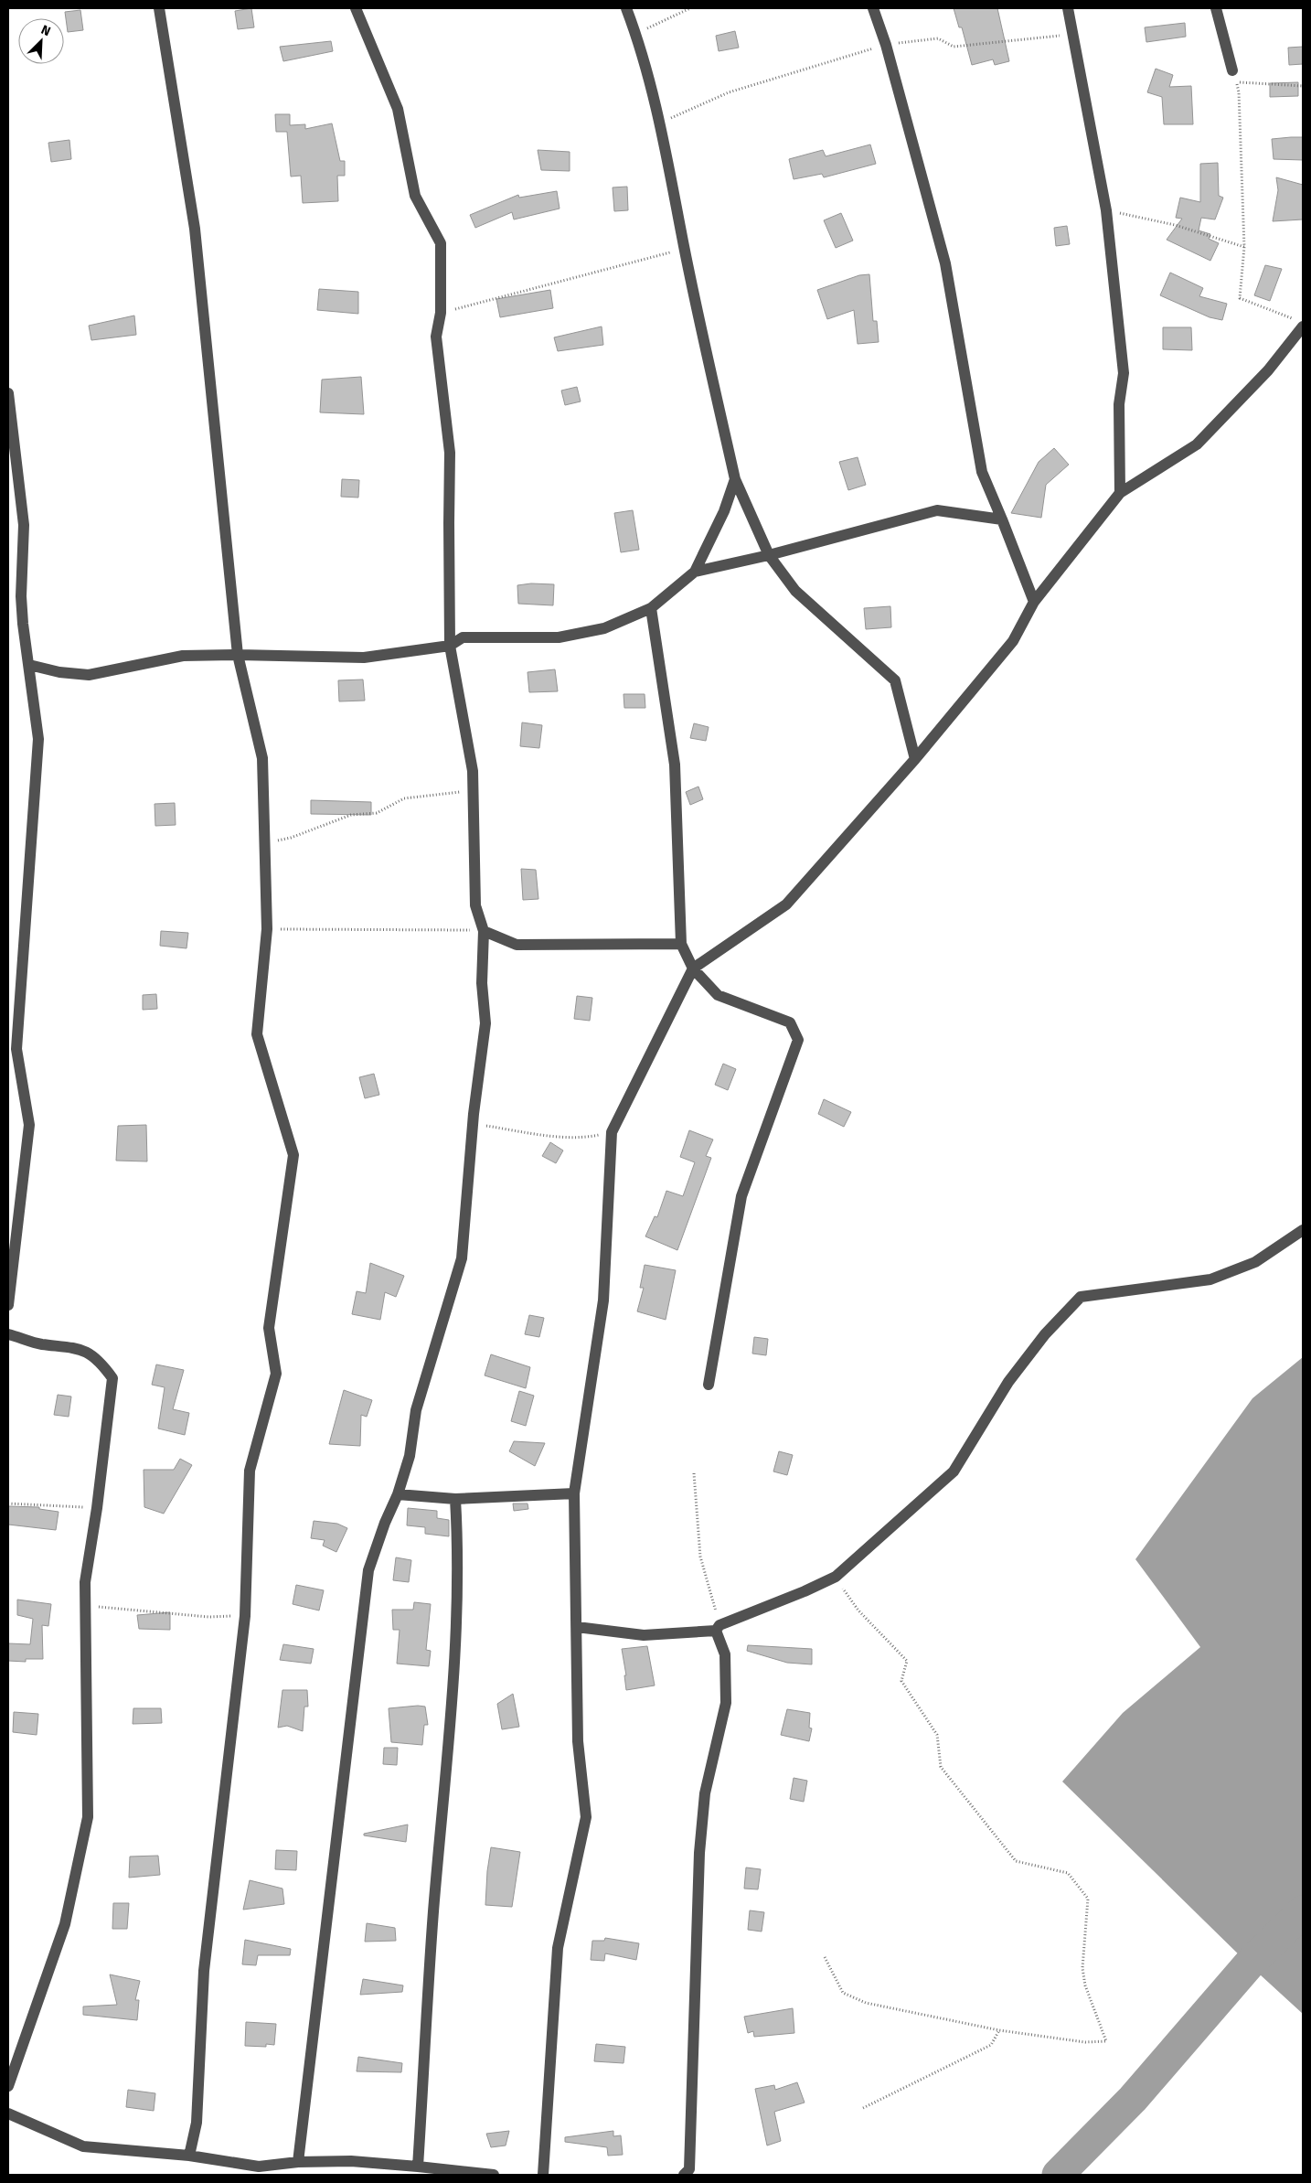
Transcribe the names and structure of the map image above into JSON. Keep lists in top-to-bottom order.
{
  "north": "top right"
}
